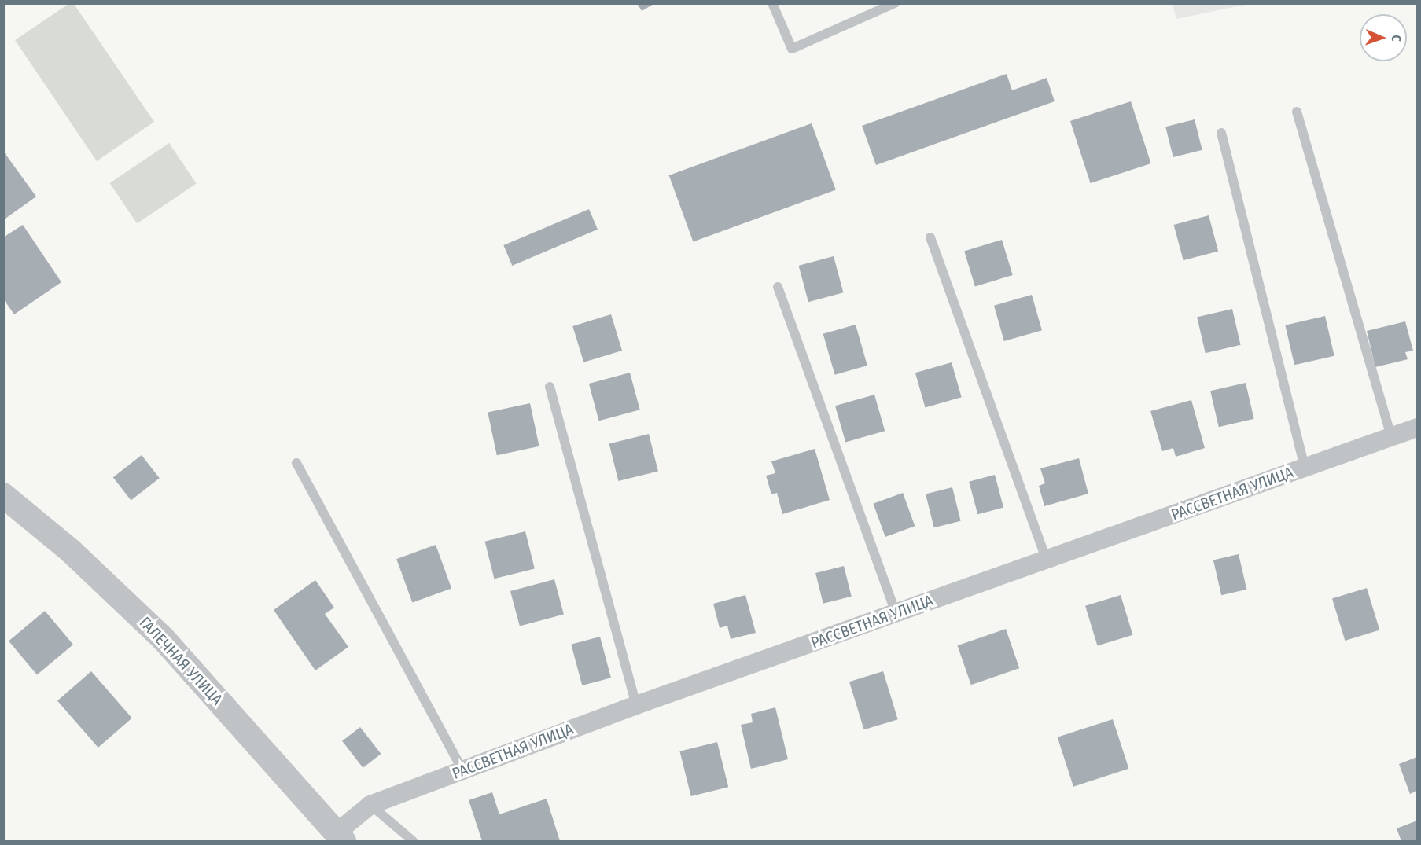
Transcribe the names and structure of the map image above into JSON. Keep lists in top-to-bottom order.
{
  "streets": {
    "street": ["РАССВЕТНАЯ УЛИЦА", "ГАЛЕЧНАЯ УЛИЦА"]
  },
  "crossings": [
    ["РАССВЕТНАЯ УЛИЦА", "ГАЛЕЧНАЯ УЛИЦА"]
  ],
  "north": "right"
}
